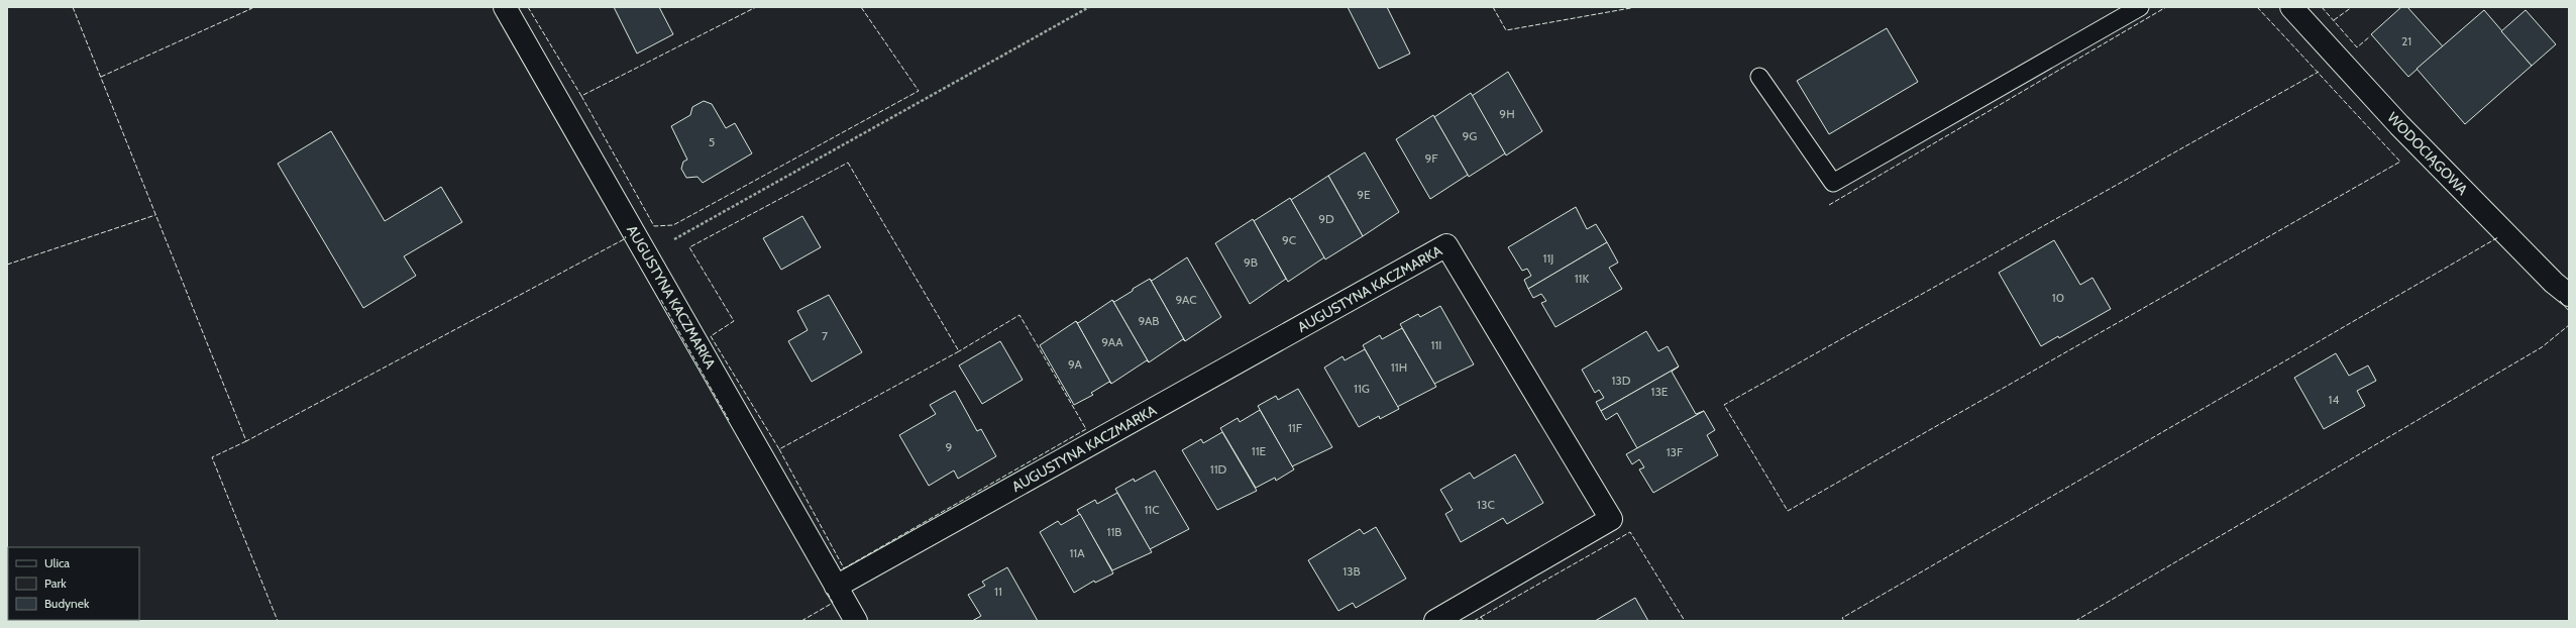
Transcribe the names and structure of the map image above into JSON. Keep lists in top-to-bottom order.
{
  "streets": {
    "street": ["WODOCIĄGOWA", "AUGUSTYNA KACZMARKA"]
  },
  "house_numbers": [
    "21",
    "9H",
    "9G",
    "5",
    "9F",
    "9E",
    "9D",
    "9C",
    "11J",
    "9B",
    "11K",
    "10",
    "9AC",
    "9AB",
    "7",
    "9AA",
    "11I",
    "9A",
    "11H",
    "13D",
    "11G",
    "13E",
    "14",
    "11F",
    "9",
    "11E",
    "13F",
    "11D",
    "13C",
    "11C",
    "11B",
    "11A",
    "13B",
    "11"
  ],
  "legend": ["Ulica", "Park", "Budynek"]
}
